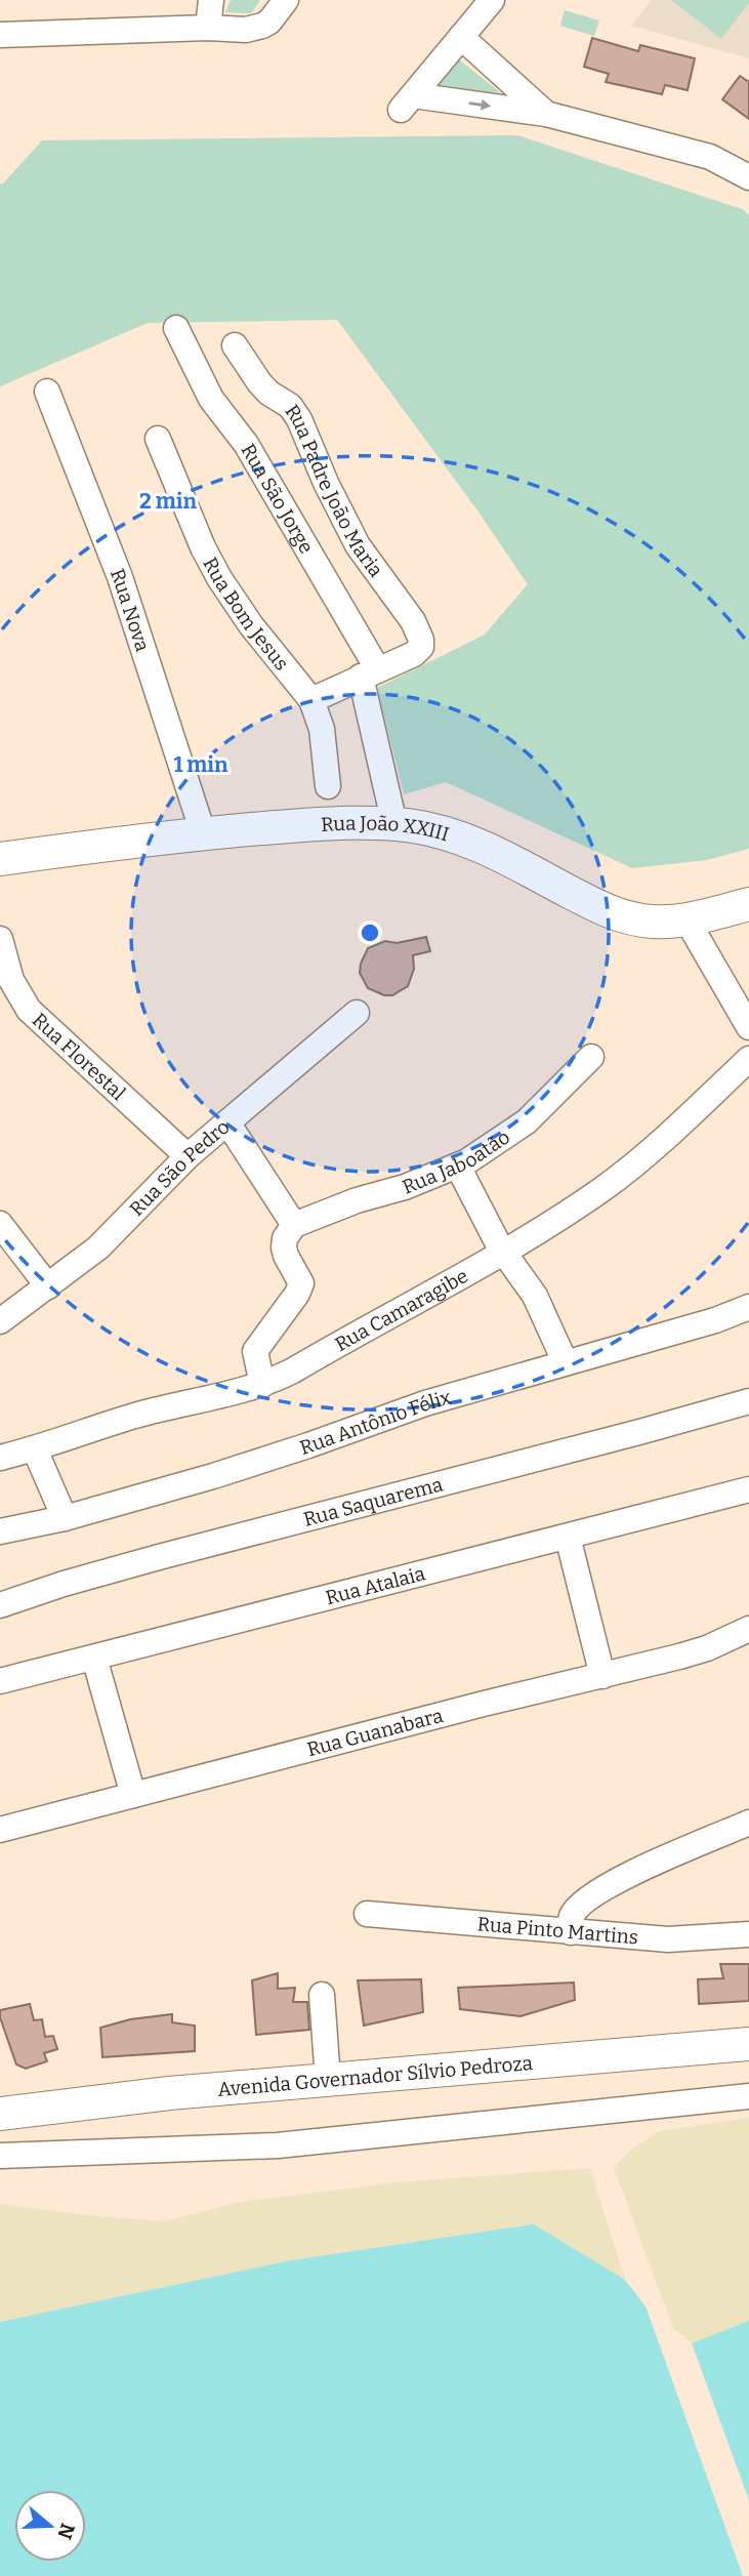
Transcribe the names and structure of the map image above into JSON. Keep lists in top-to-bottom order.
{
  "streets": {
    "main road": ["Rua João XXIII", "Avenida Governador Sílvio Pedroza"],
    "street": [
      "Rua Padre João Maria",
      "Rua São Jorge",
      "Rua Nova",
      "Rua Bom Jesus",
      "Rua Florestal",
      "Rua Jaboatão",
      "Rua São Pedro",
      "Rua Camaragibe",
      "Rua Antônio Félix",
      "Rua Saquarema",
      "Rua Atalaia",
      "Rua Guanabara",
      "Rua Pinto Martins"
    ]
  },
  "crossings": [
    ["Rua Padre João Maria", "Rua São Jorge"],
    ["Rua São Jorge", "Rua João XXIII"],
    ["Rua Nova", "Rua João XXIII"],
    ["Rua Florestal", "Rua São Pedro"]
  ],
  "north": "right",
  "rings": ["2 min", "1 min"]
}
